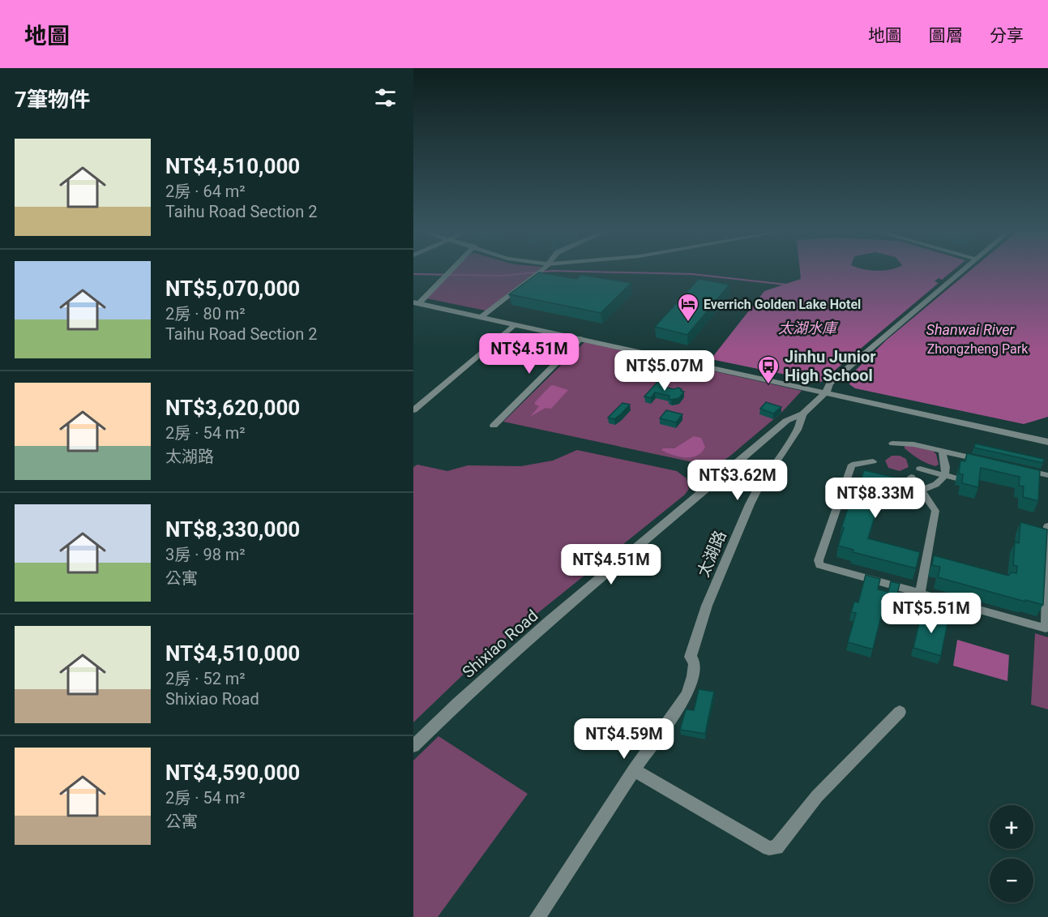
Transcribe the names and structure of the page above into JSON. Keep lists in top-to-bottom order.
{
  "streets": {
    "street": ["太湖路", "Shixiao Road"]
  },
  "crossings": [
    ["太湖路", "Shixiao Road"]
  ],
  "water": ["太湖水庫", "Shanwai River"],
  "parks": ["Zhongzheng Park"],
  "places": {
    "hotel": ["Everrich Golden Lake Hotel"],
    "bus stop": ["Jinhu Junior High School"]
  },
  "page": {
    "header": "地圖",
    "nav": ["地圖", "圖層", "分享"],
    "heading": "7筆物件",
    "list": [
      {
        "name": "NT$4,510,000",
        "note": "2房 · 64 m² · Taihu Road Section 2"
      },
      {
        "name": "NT$5,070,000",
        "note": "2房 · 80 m² · Taihu Road Section 2"
      },
      {
        "name": "NT$3,620,000",
        "note": "2房 · 54 m² · 太湖路"
      },
      {
        "name": "NT$8,330,000",
        "note": "3房 · 98 m² · 公寓"
      },
      {
        "name": "NT$4,510,000",
        "note": "2房 · 52 m² · Shixiao Road"
      },
      {
        "name": "NT$4,590,000",
        "note": "2房 · 54 m² · 公寓"
      }
    ],
    "price": [
      "NT$4.51M",
      "NT$5.07M",
      "NT$3.62M",
      "NT$8.33M",
      "NT$4.51M",
      "NT$5.51M",
      "NT$4.59M"
    ],
    "map_buttons": ["+", "−"]
  }
}
